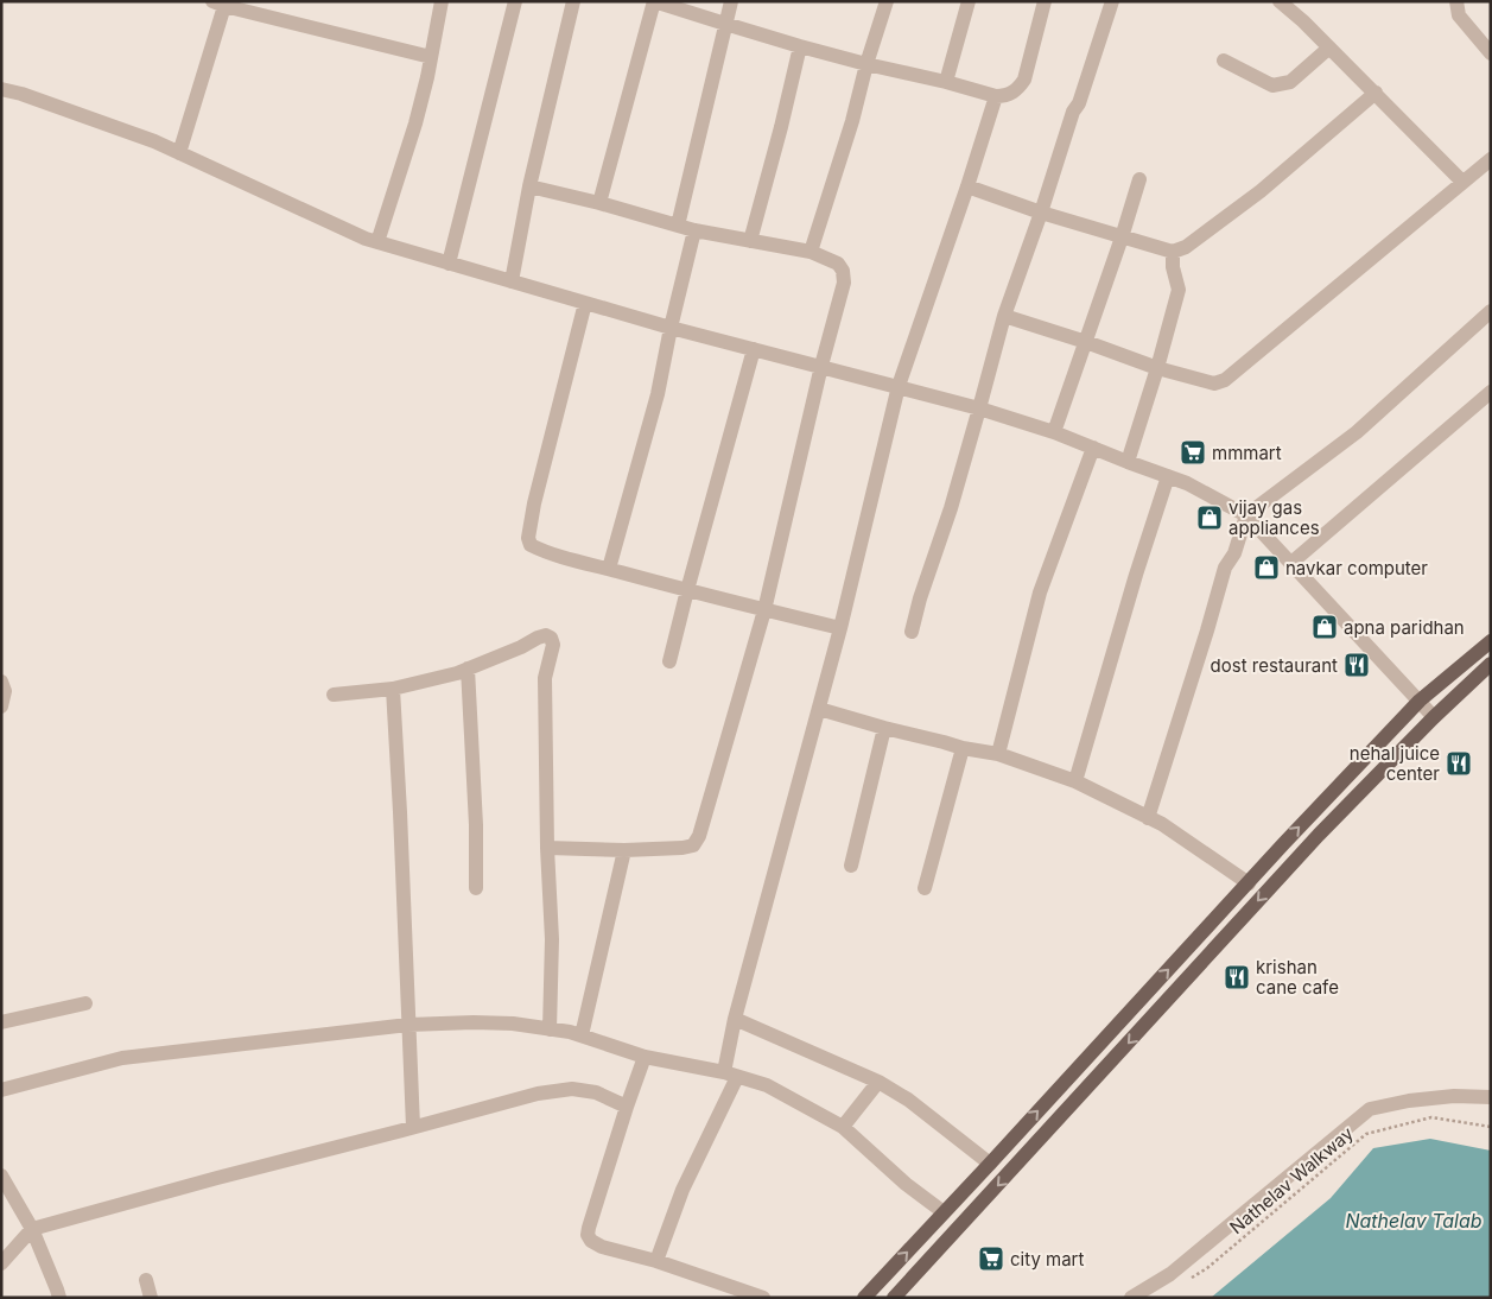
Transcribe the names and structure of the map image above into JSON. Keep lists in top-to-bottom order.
{
  "streets": {
    "path": ["Nathelav Walkway"]
  },
  "water": ["Nathelav Talab"],
  "places": {
    "supermarket": ["mmmart", "city mart"],
    "shop": ["vijay gas appliances", "navkar computer", "apna paridhan"],
    "restaurant": ["dost restaurant", "nehal juice center", "krishan cane cafe"]
  }
}
